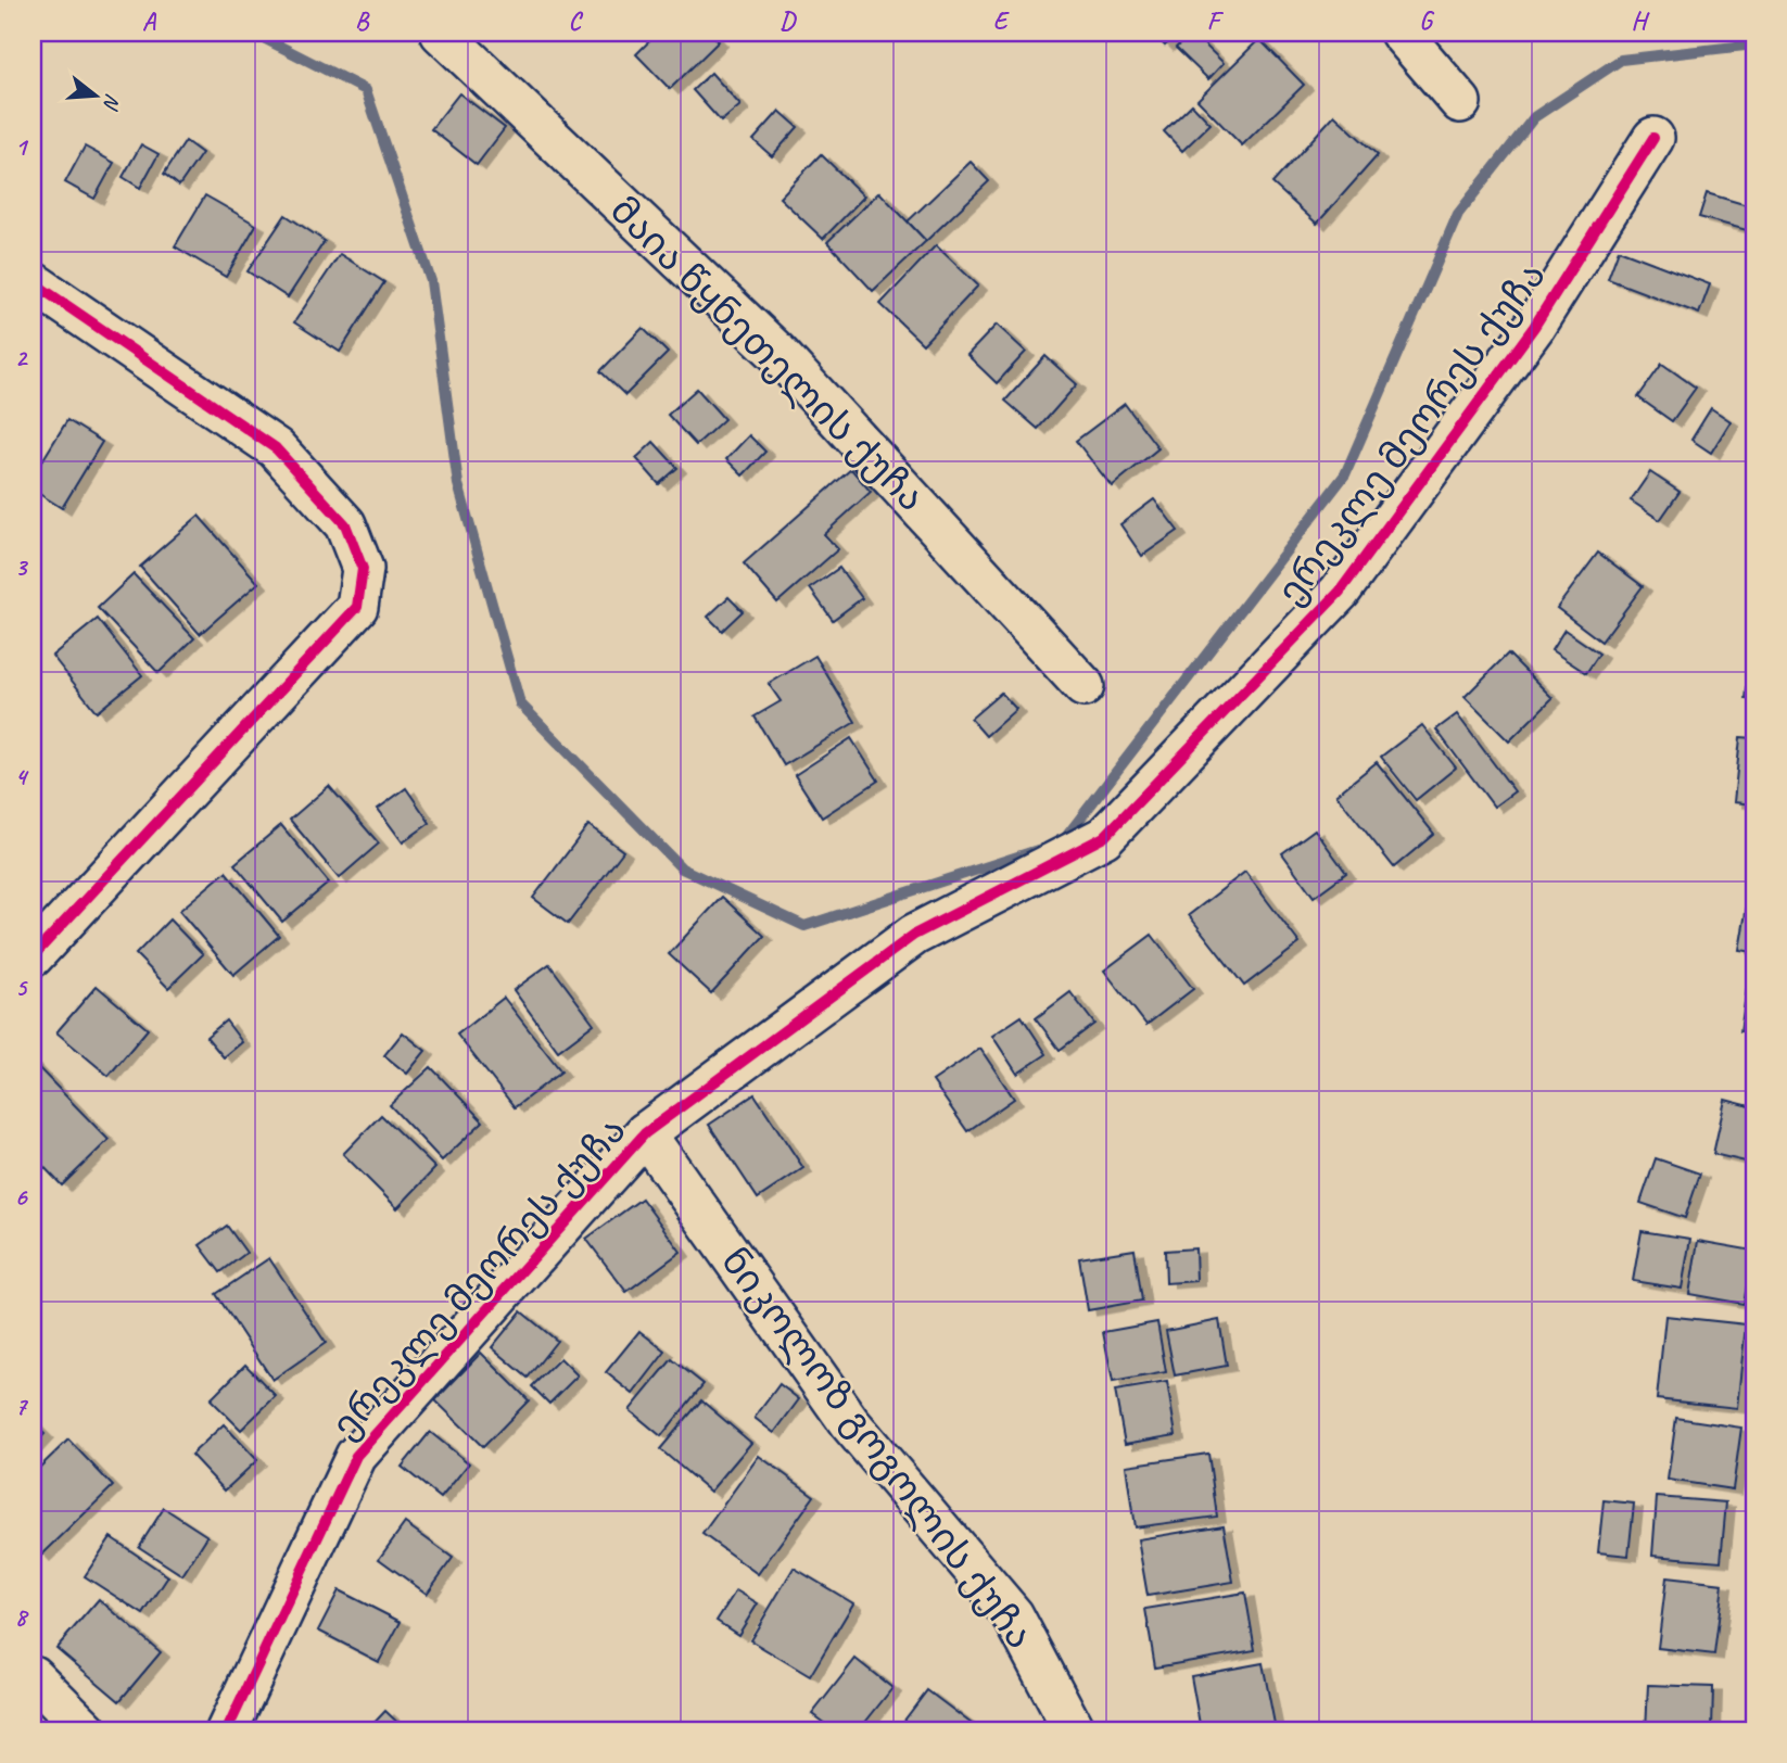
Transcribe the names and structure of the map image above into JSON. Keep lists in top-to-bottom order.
{
  "streets": {
    "street": ["მაია წყნეთელის ქუჩა", "ერეკლე მეორეს ქუჩა", "ნიკოლოზ გოგოლის ქუჩა"]
  },
  "crossings": [
    ["ერეკლე მეორეს ქუჩა", "ნიკოლოზ გოგოლის ქუჩა"]
  ],
  "north": "right",
  "grid": {
    "columns": [
      "A",
      "B",
      "C",
      "D",
      "E",
      "F",
      "G",
      "H"
    ],
    "rows": [
      "1",
      "2",
      "3",
      "4",
      "5",
      "6",
      "7",
      "8"
    ]
  }
}
